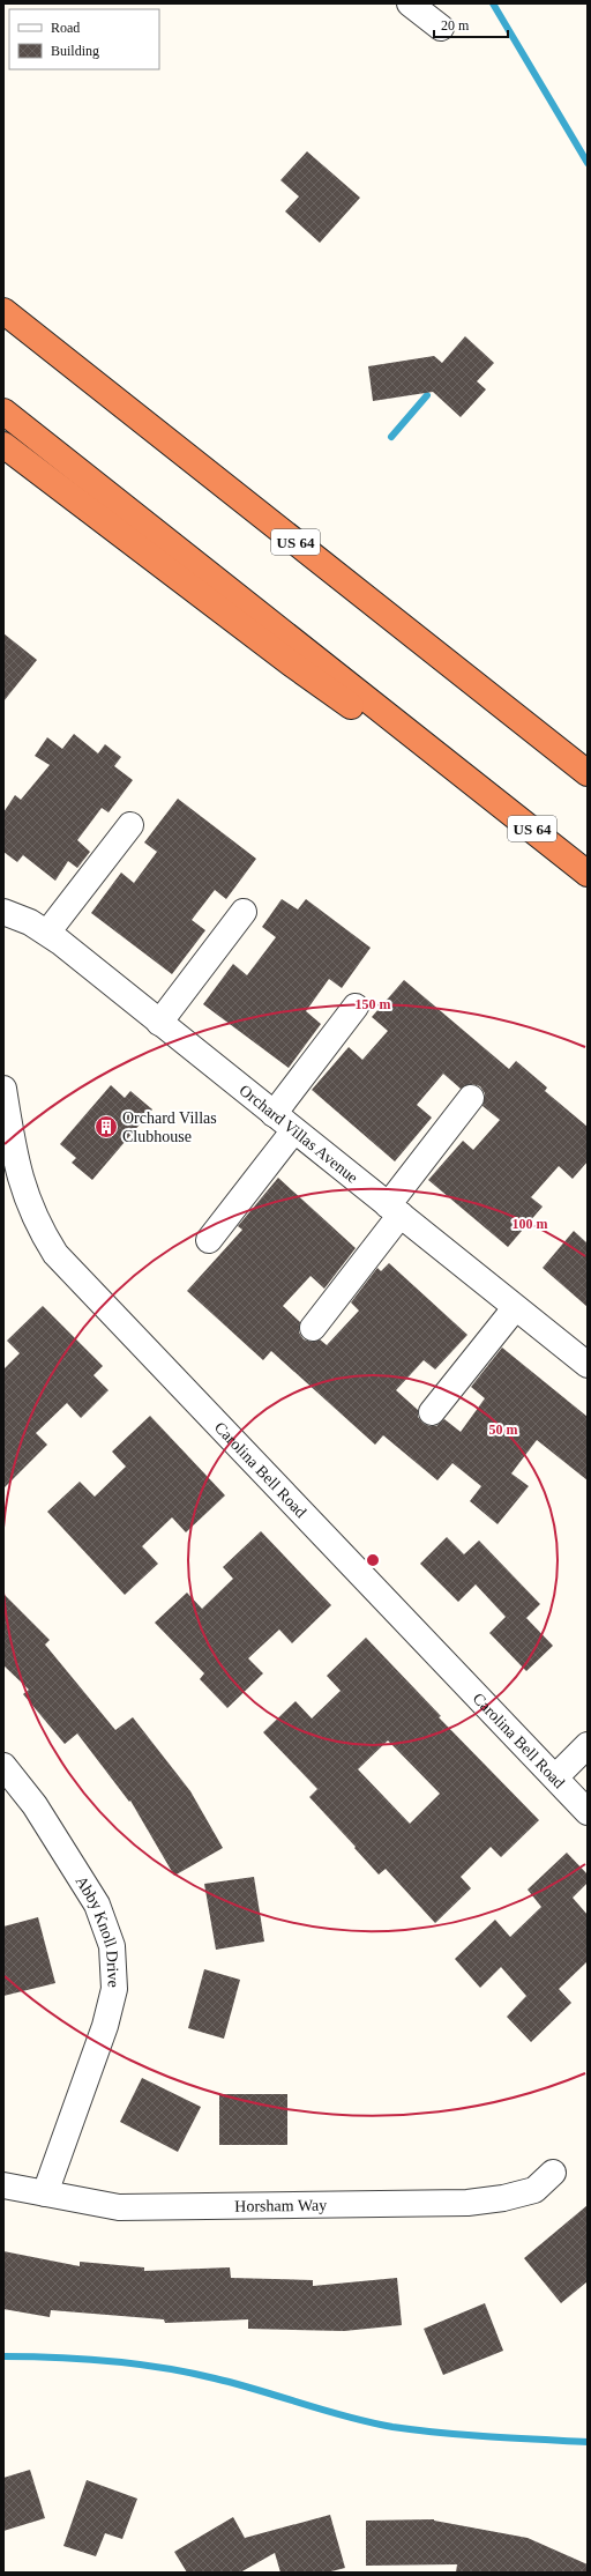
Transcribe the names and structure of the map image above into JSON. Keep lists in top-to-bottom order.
{
  "streets": {
    "highway": ["US 64"],
    "street": [
      "Orchard Villas Avenue",
      "Carolina Bell Road",
      "Abby Knoll Drive",
      "Horsham Way"
    ]
  },
  "crossings": [
    ["Abby Knoll Drive", "Horsham Way"]
  ],
  "places": {
    "building": ["Orchard Villas Clubhouse"]
  },
  "legend": ["Road", "Building"],
  "scale_bar": "20 m",
  "rings": ["150 m", "100 m", "50 m"]
}
